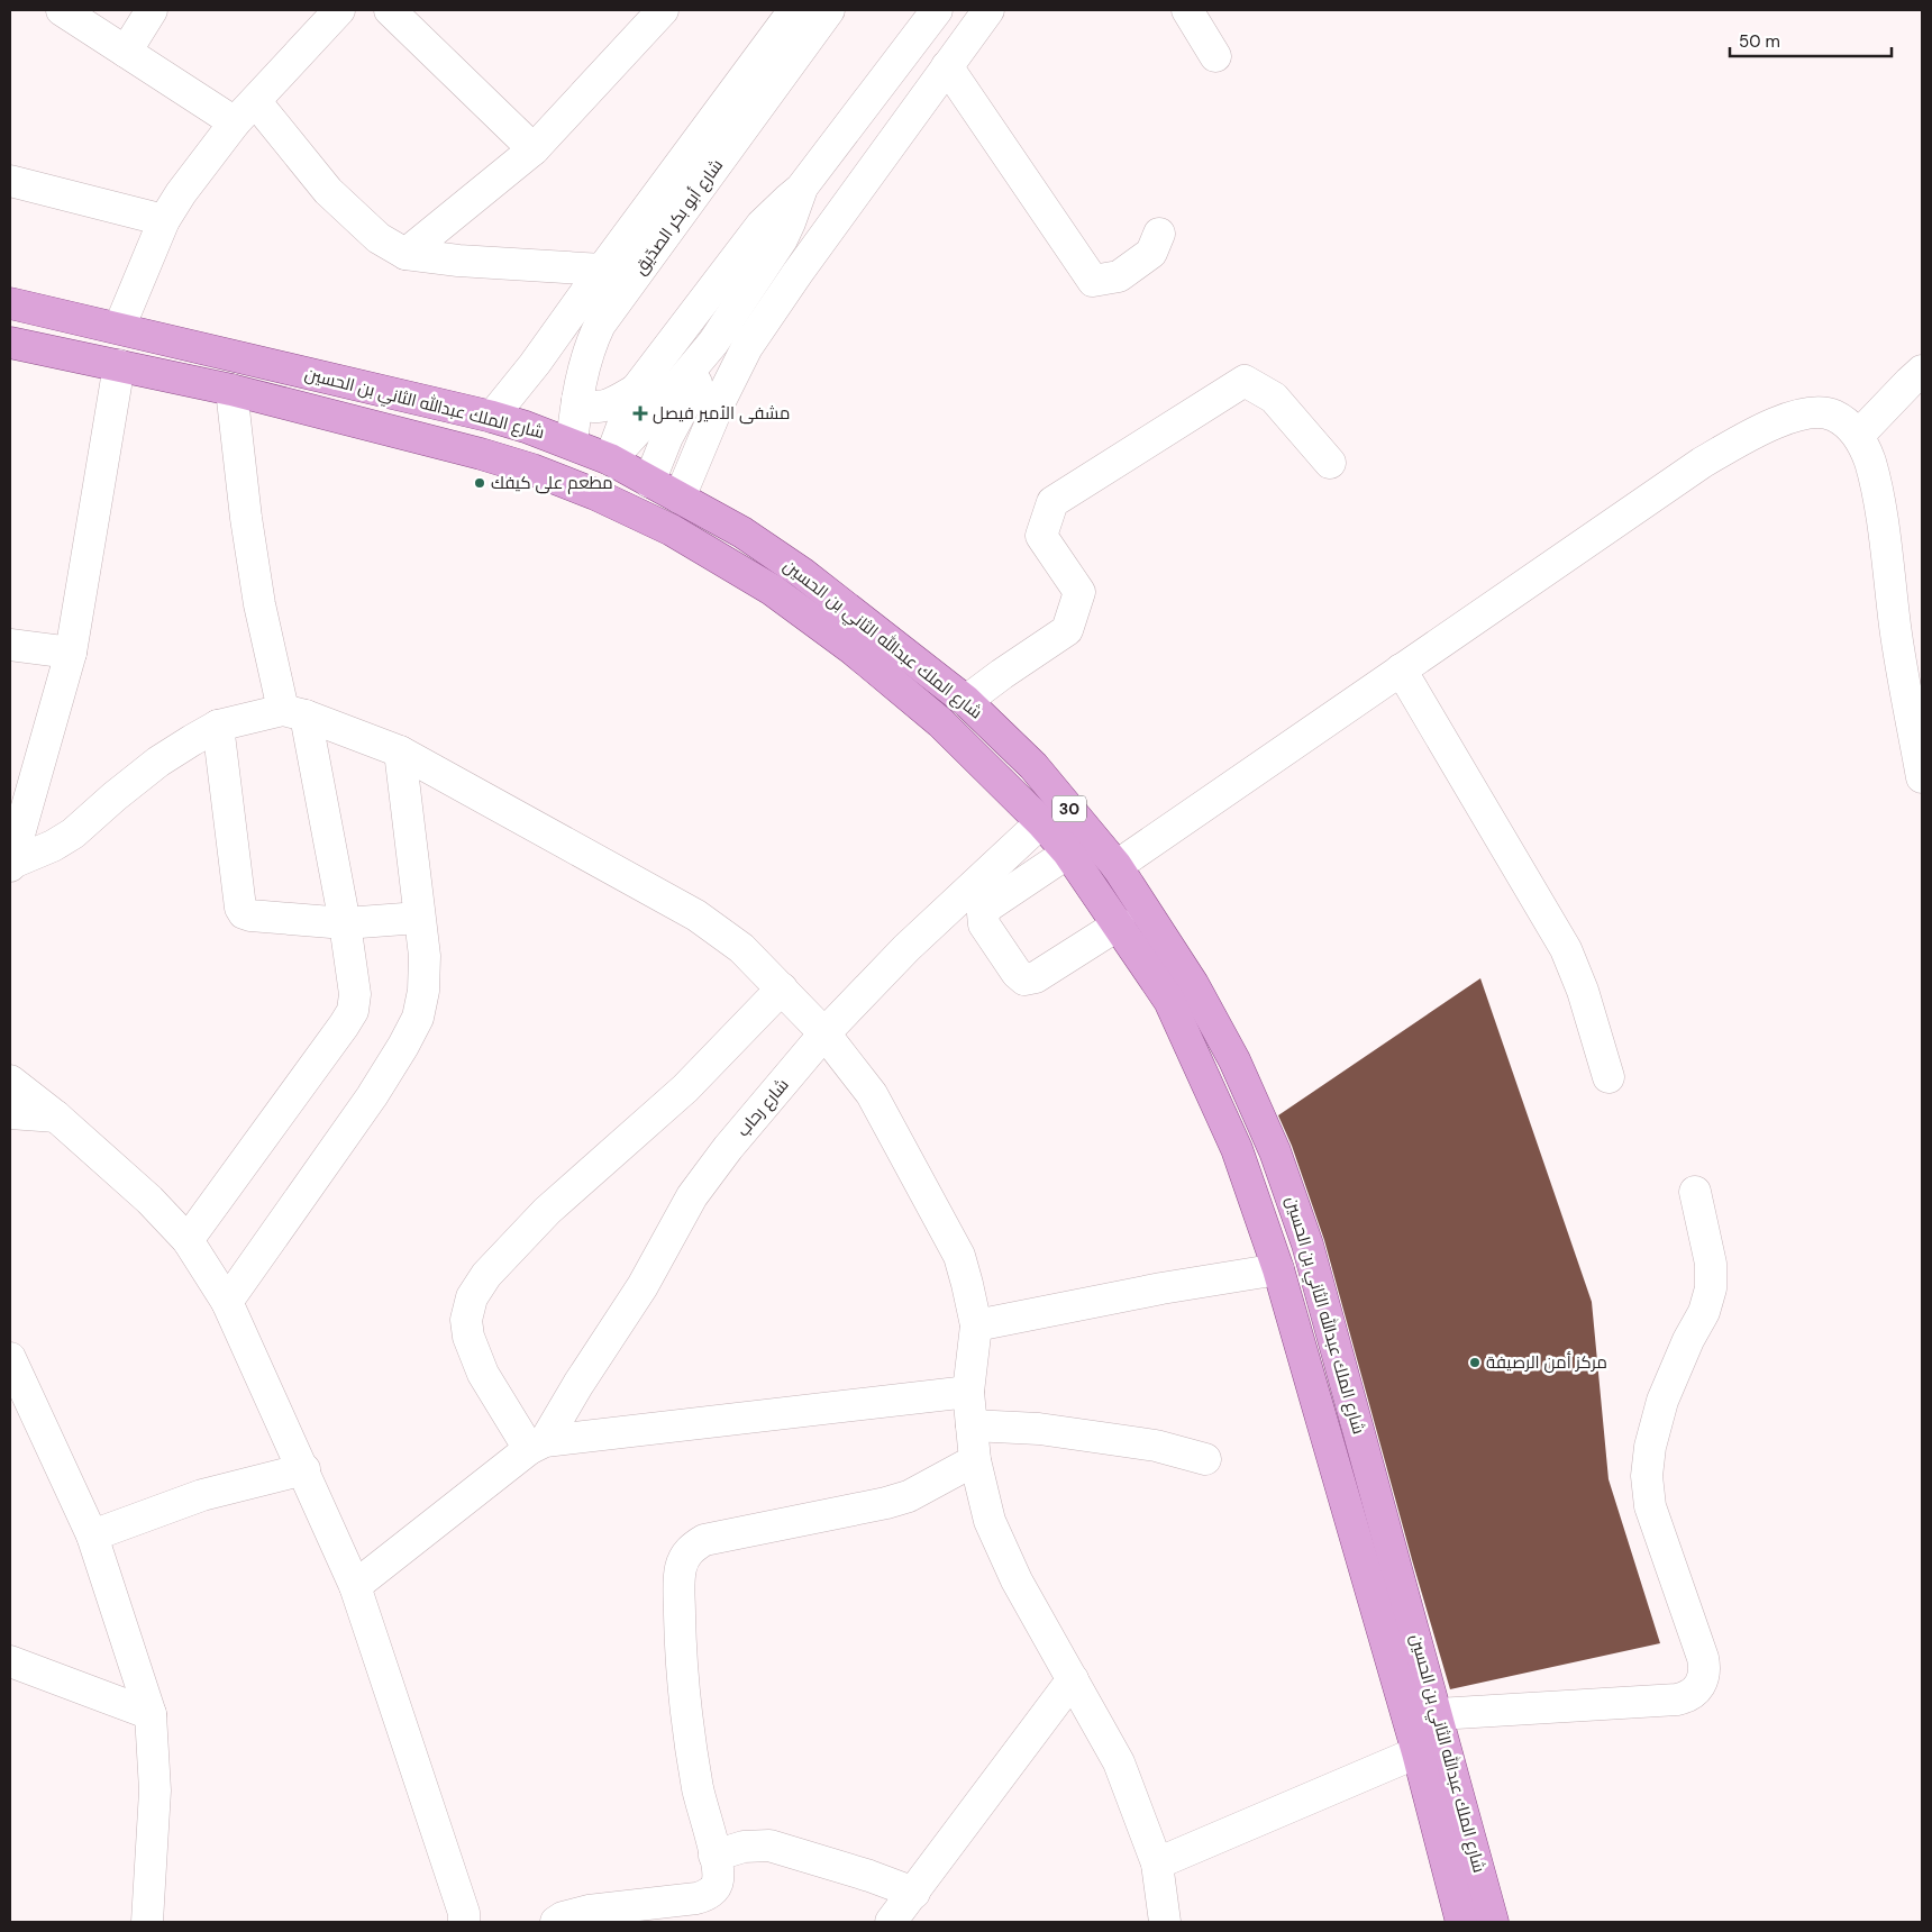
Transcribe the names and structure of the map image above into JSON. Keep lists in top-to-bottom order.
{
  "streets": {
    "main road": ["شارع الملك عبدالله الثاني بن الحسين", "30"],
    "street": ["شارع أبو بكر الصدّيق", "شارع رحاب"]
  },
  "crossings": [
    ["شارع أبو بكر الصدّيق", "شارع الملك عبدالله الثاني بن الحسين"],
    ["شارع الملك عبدالله الثاني بن الحسين", "شارع رحاب"]
  ],
  "places": {
    "health": ["مشفى الأمير فيصل"],
    "other": ["مطعم على كيفك", "مركز أمن الرصيفة"]
  },
  "scale_bar": "50 m"
}
